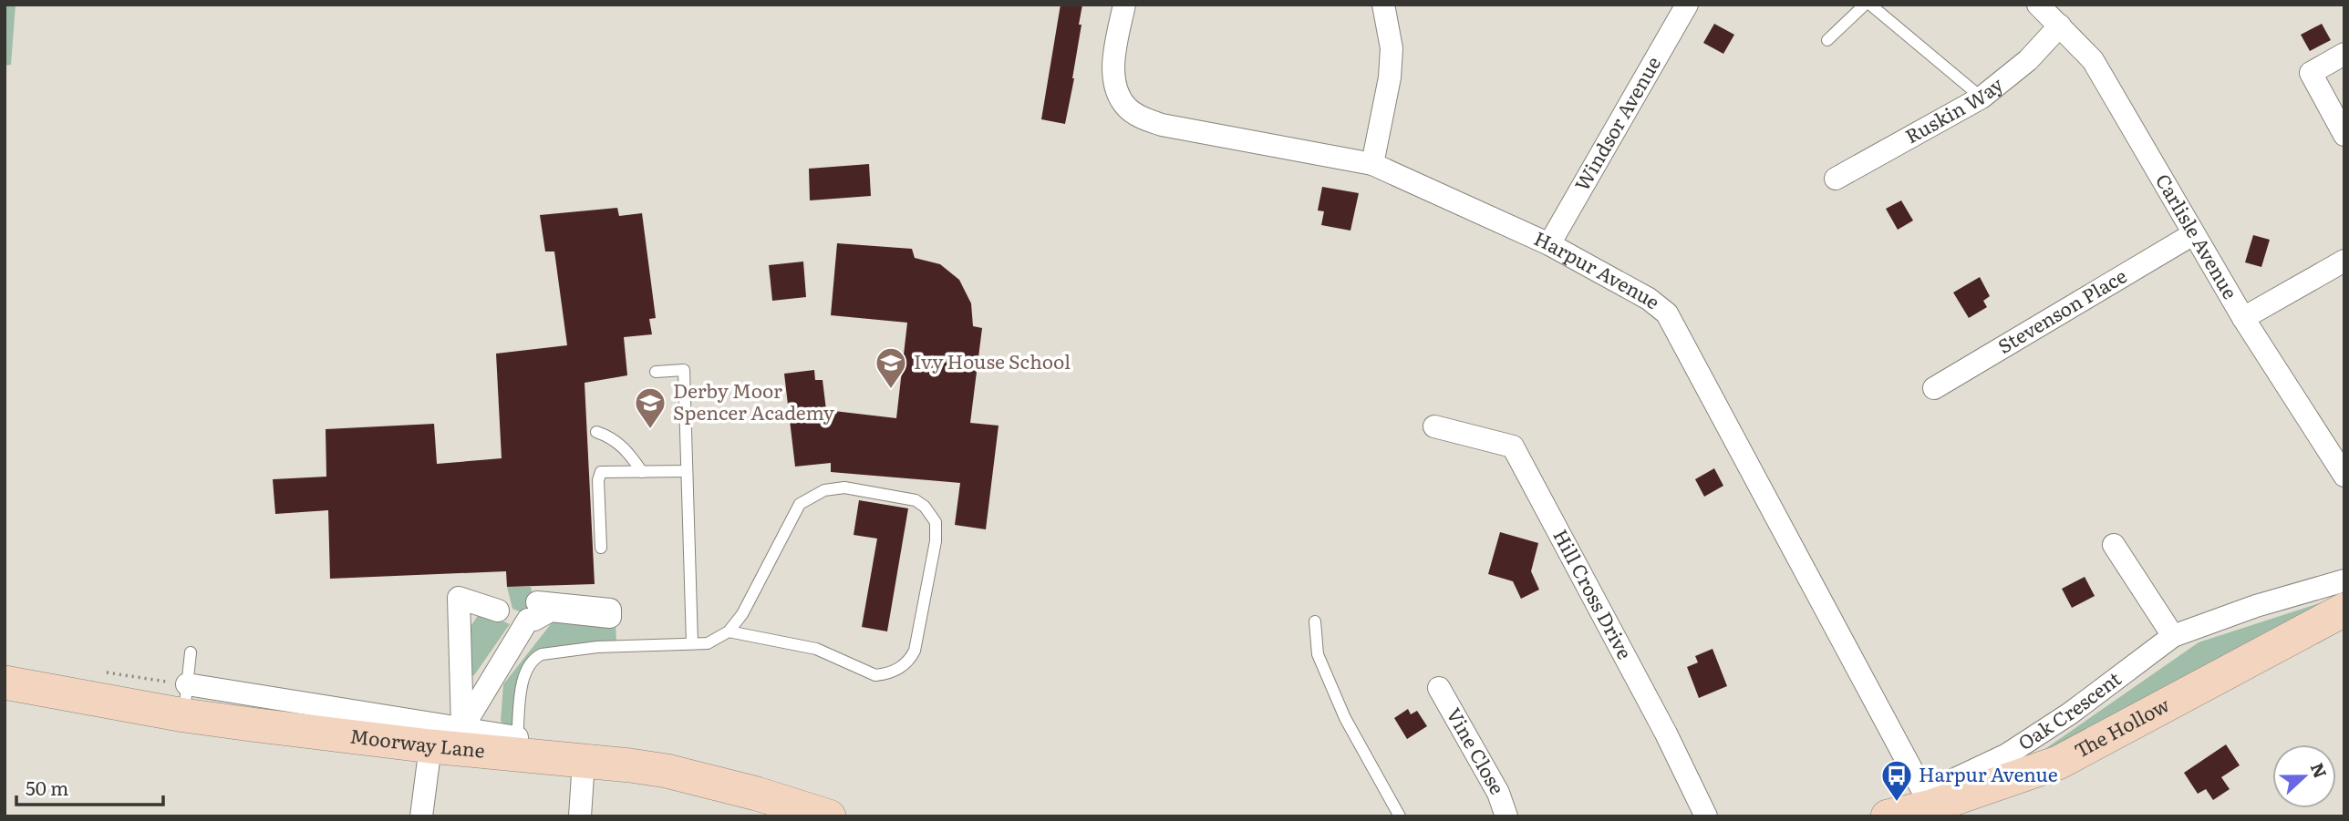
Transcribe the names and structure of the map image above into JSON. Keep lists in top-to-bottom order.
{
  "streets": {
    "street": [
      "Ruskin Way",
      "Windsor Avenue",
      "Carlisle Avenue",
      "Harpur Avenue",
      "Stevenson Place",
      "Hill Cross Drive",
      "Oak Crescent",
      "The Hollow",
      "Moorway Lane",
      "Vine Close"
    ]
  },
  "crossings": [
    ["Ruskin Way", "Carlisle Avenue"],
    ["Windsor Avenue", "Harpur Avenue"],
    ["Carlisle Avenue", "Stevenson Place"],
    ["Harpur Avenue", "Oak Crescent"],
    ["Harpur Avenue", "The Hollow"],
    ["Oak Crescent", "The Hollow"]
  ],
  "places": {
    "school or university": ["Ivy House School", "Derby Moor Spencer Academy"],
    "bus stop": ["Harpur Avenue"]
  },
  "scale_bar": "50 m",
  "north": "right"
}
